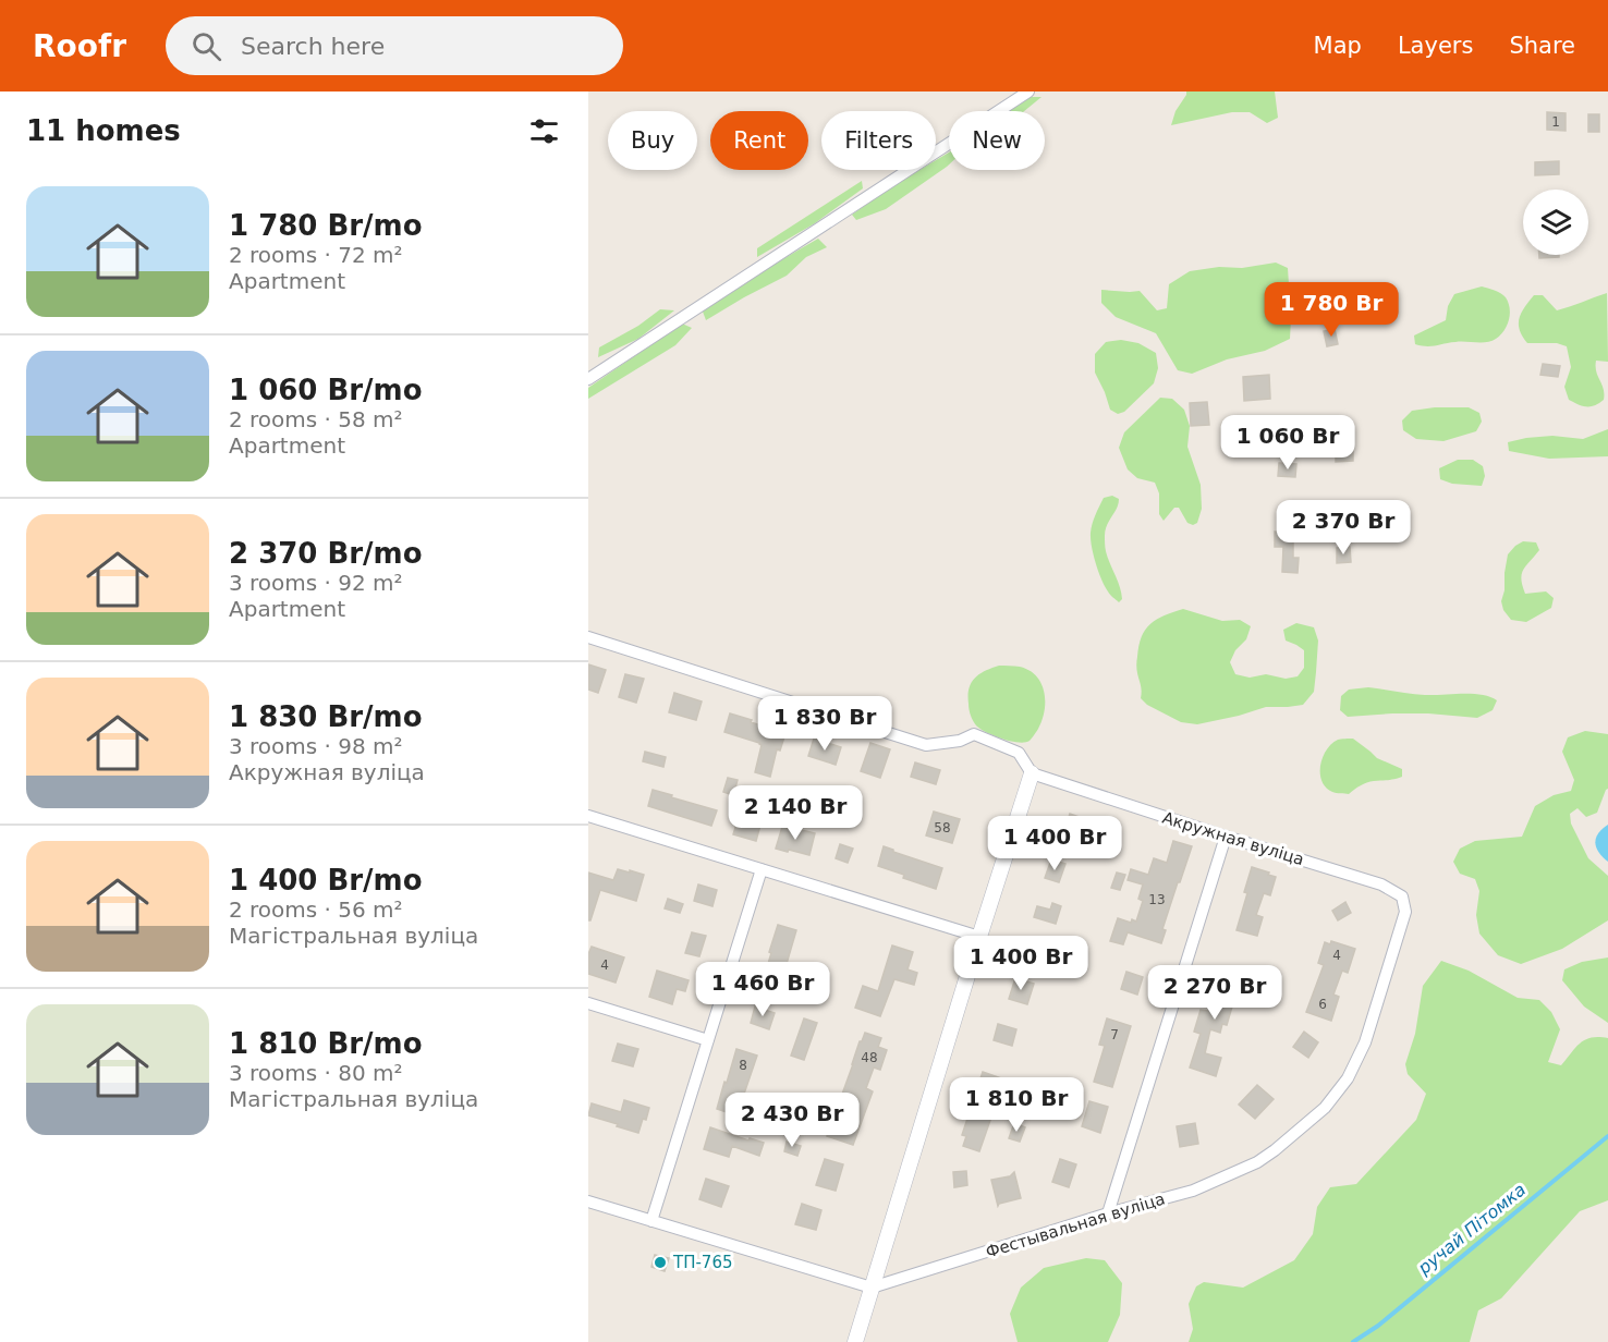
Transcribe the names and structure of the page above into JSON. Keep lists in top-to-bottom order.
{
  "streets": {
    "street": ["Акружная вуліца", "Фестывальная вуліца"]
  },
  "crossings": [
    ["Акружная вуліца", "Фестывальная вуліца"]
  ],
  "water": ["ручай Пітомка"],
  "places": ["ТП-765"],
  "house_numbers": [
    "1",
    "58",
    "13",
    "4",
    "4",
    "6",
    "7",
    "48",
    "8"
  ],
  "page": {
    "header": "Roofr",
    "search": "Search here",
    "nav": ["Map", "Layers", "Share"],
    "heading": "11 homes",
    "chip": [
      "Buy",
      "Rent",
      "Filters",
      "New"
    ],
    "list": [
      {
        "name": "1 780 Br/mo",
        "note": "2 rooms · 72 m² · Apartment"
      },
      {
        "name": "1 060 Br/mo",
        "note": "2 rooms · 58 m² · Apartment"
      },
      {
        "name": "2 370 Br/mo",
        "note": "3 rooms · 92 m² · Apartment"
      },
      {
        "name": "1 830 Br/mo",
        "note": "3 rooms · 98 m² · Акружная вуліца"
      },
      {
        "name": "1 400 Br/mo",
        "note": "2 rooms · 56 m² · Магістральная вуліца"
      },
      {
        "name": "1 810 Br/mo",
        "note": "3 rooms · 80 m² · Магістральная вуліца"
      }
    ],
    "price": [
      "1 780 Br",
      "1 060 Br",
      "2 370 Br",
      "1 830 Br",
      "2 140 Br",
      "1 400 Br",
      "1 400 Br",
      "1 460 Br",
      "2 270 Br",
      "1 810 Br",
      "2 430 Br"
    ]
  }
}
